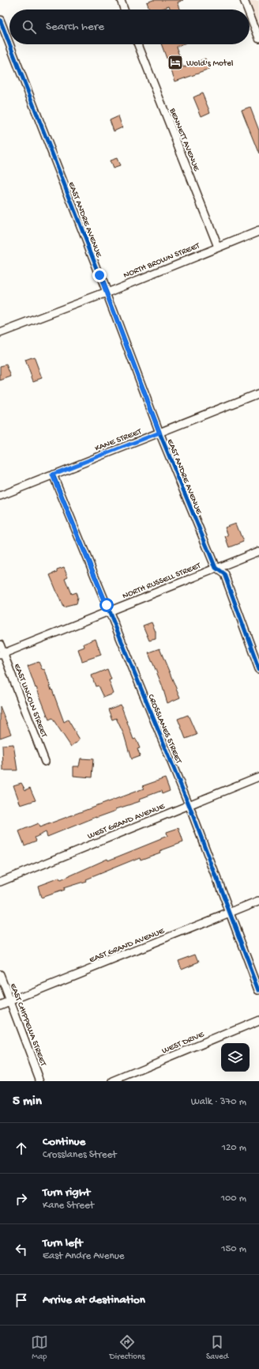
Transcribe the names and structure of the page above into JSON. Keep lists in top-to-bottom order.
{
  "streets": {
    "street": [
      "BENNETT AVENUE",
      "EAST ANDRE AVENUE",
      "NORTH BROWN STREET",
      "KANE STREET",
      "NORTH RUSSELL STREET",
      "EAST LINCOLN STREET",
      "CROSSLANES STREET",
      "WEST GRAND AVENUE",
      "EAST GRAND AVENUE",
      "EAST CHIPPEWA STREET",
      "WEST DRIVE"
    ]
  },
  "crossings": [
    ["BENNETT AVENUE", "NORTH BROWN STREET"],
    ["EAST ANDRE AVENUE", "NORTH BROWN STREET"],
    ["EAST ANDRE AVENUE", "KANE STREET"],
    ["EAST ANDRE AVENUE", "NORTH RUSSELL STREET"],
    ["KANE STREET", "CROSSLANES STREET"],
    ["NORTH RUSSELL STREET", "EAST LINCOLN STREET"],
    ["NORTH RUSSELL STREET", "CROSSLANES STREET"],
    ["CROSSLANES STREET", "WEST GRAND AVENUE"],
    ["CROSSLANES STREET", "EAST GRAND AVENUE"],
    ["EAST GRAND AVENUE", "EAST CHIPPEWA STREET"]
  ],
  "places": {
    "hotel": ["Wold's Motel"]
  },
  "page": {
    "search": "Search here",
    "heading": ["5 min", "Walk · 370 m"],
    "list": [
      ["Continue", "Crosslanes Street", "120 m"],
      ["Turn right", "Kane Street", "100 m"],
      ["Turn left", "East Andre Avenue", "150 m"],
      "Arrive at destination"
    ],
    "nav": ["Map", "Directions", "Saved"]
  }
}
